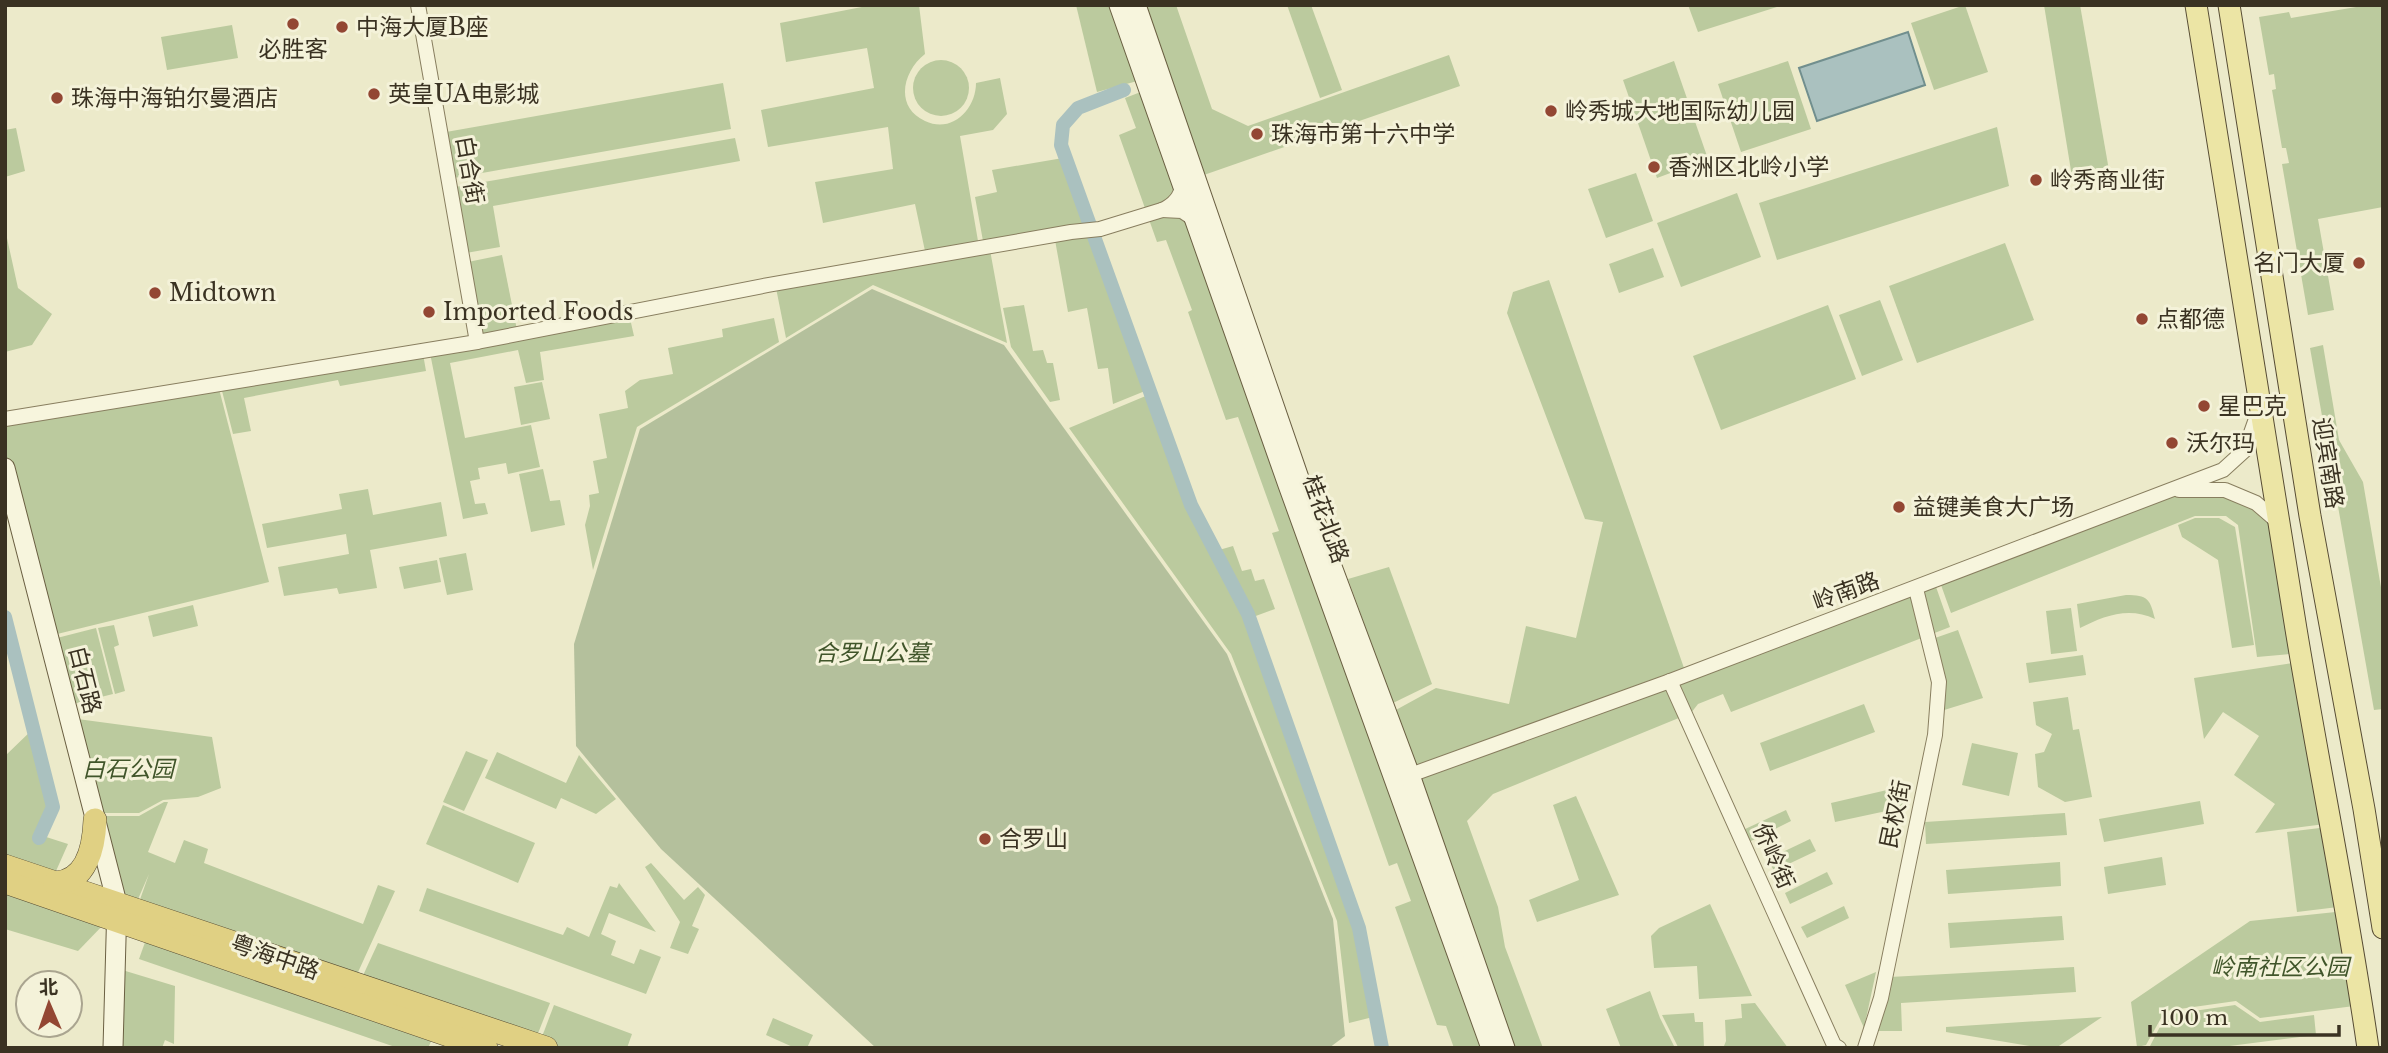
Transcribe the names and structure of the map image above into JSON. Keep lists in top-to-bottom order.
{
  "streets": {
    "highway": ["粤海中路"],
    "main road": ["迎宾南路", "桂花北路", "白石路"],
    "street": [
      "白合街",
      "岭南路",
      "民权街",
      "侨岭街"
    ]
  },
  "crossings": [
    ["桂花北路", "岭南路"],
    ["岭南路", "民权街"],
    ["岭南路", "侨岭街"],
    ["白石路", "粤海中路"]
  ],
  "parks": ["合罗山公墓", "白石公园", "岭南社区公园"],
  "places": [
    "必胜客",
    "中海大厦B座",
    "英皇UA电影城",
    "珠海中海铂尔曼酒店",
    "岭秀城大地国际幼儿园",
    "珠海市第十六中学",
    "香洲区北岭小学",
    "岭秀商业街",
    "名门大厦",
    "Midtown",
    "Imported Foods",
    "点都德",
    "星巴克",
    "沃尔玛",
    "益键美食大广场",
    "合罗山"
  ],
  "scale_bar": "100 m",
  "north": "top"
}
